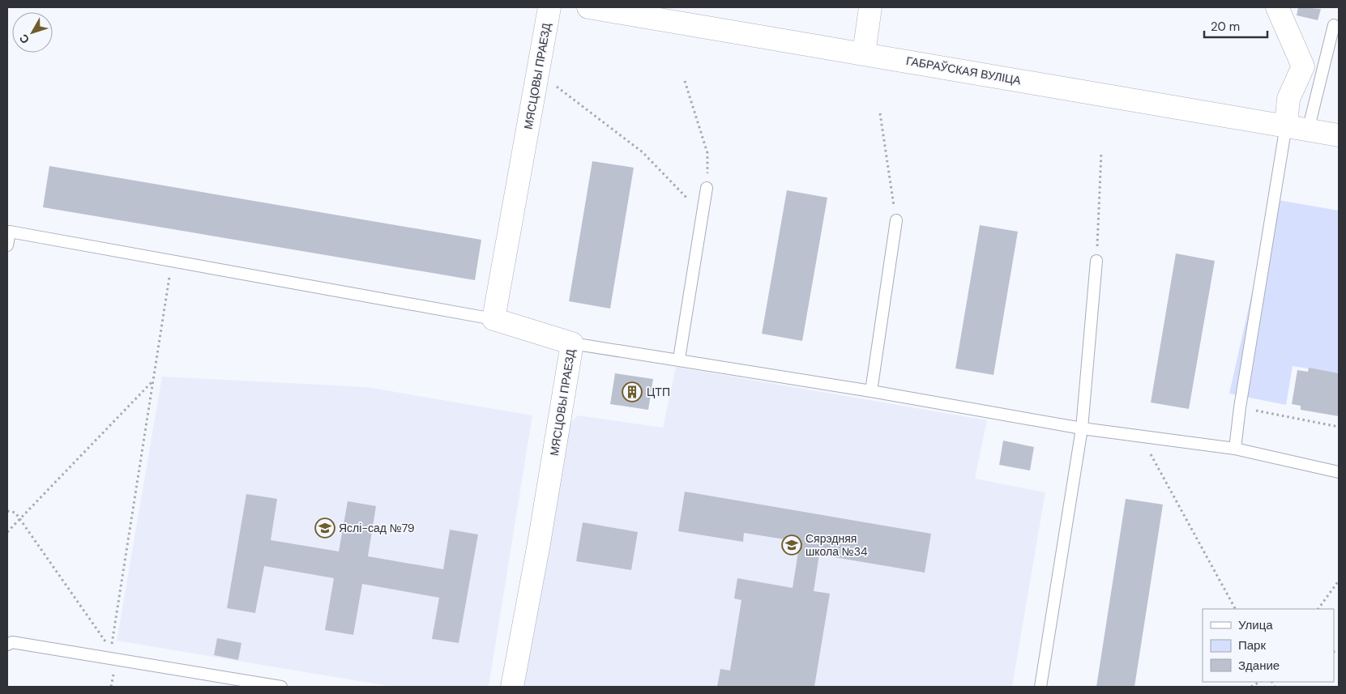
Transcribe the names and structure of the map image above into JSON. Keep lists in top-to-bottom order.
{
  "streets": {
    "street": ["ГАБРАЎСКАЯ ВУЛІЦА", "МЯСЦОВЫ ПРАЕЗД"]
  },
  "places": {
    "building": ["ЦТП"],
    "school or university": ["Яслі-сад №79", "Сярэдняя школа №34"]
  },
  "legend": ["Улица", "Парк", "Здание"],
  "scale_bar": "20 m",
  "north": "bottom left"
}
